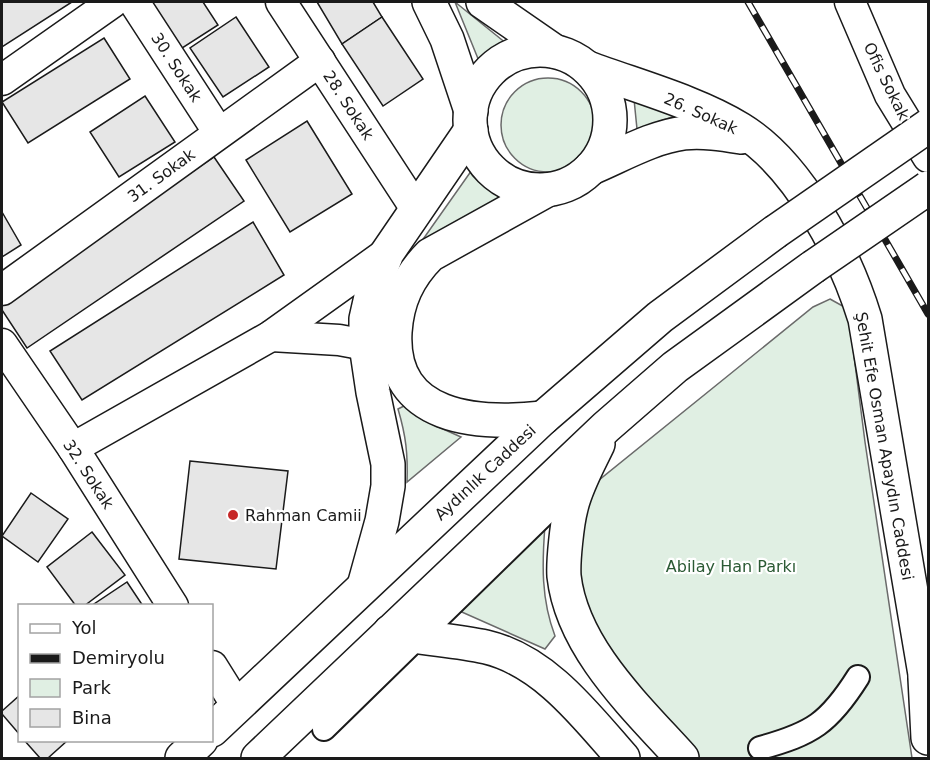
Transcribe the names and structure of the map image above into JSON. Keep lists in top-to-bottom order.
{
  "streets": {
    "main road": ["26. Sokak", "Şehit Efe Osman Apaydın Caddesi", "Aydınlık Caddesi"],
    "street": [
      "30. Sokak",
      "Ofis Sokak",
      "28. Sokak",
      "31. Sokak",
      "32. Sokak"
    ]
  },
  "crossings": [
    ["30. Sokak", "31. Sokak"],
    ["28. Sokak", "31. Sokak"],
    ["26. Sokak", "Şehit Efe Osman Apaydın Caddesi"]
  ],
  "parks": ["Abilay Han Parkı"],
  "places": ["Rahman Camii"],
  "legend": [
    "Yol",
    "Demiryolu",
    "Park",
    "Bina"
  ]
}
